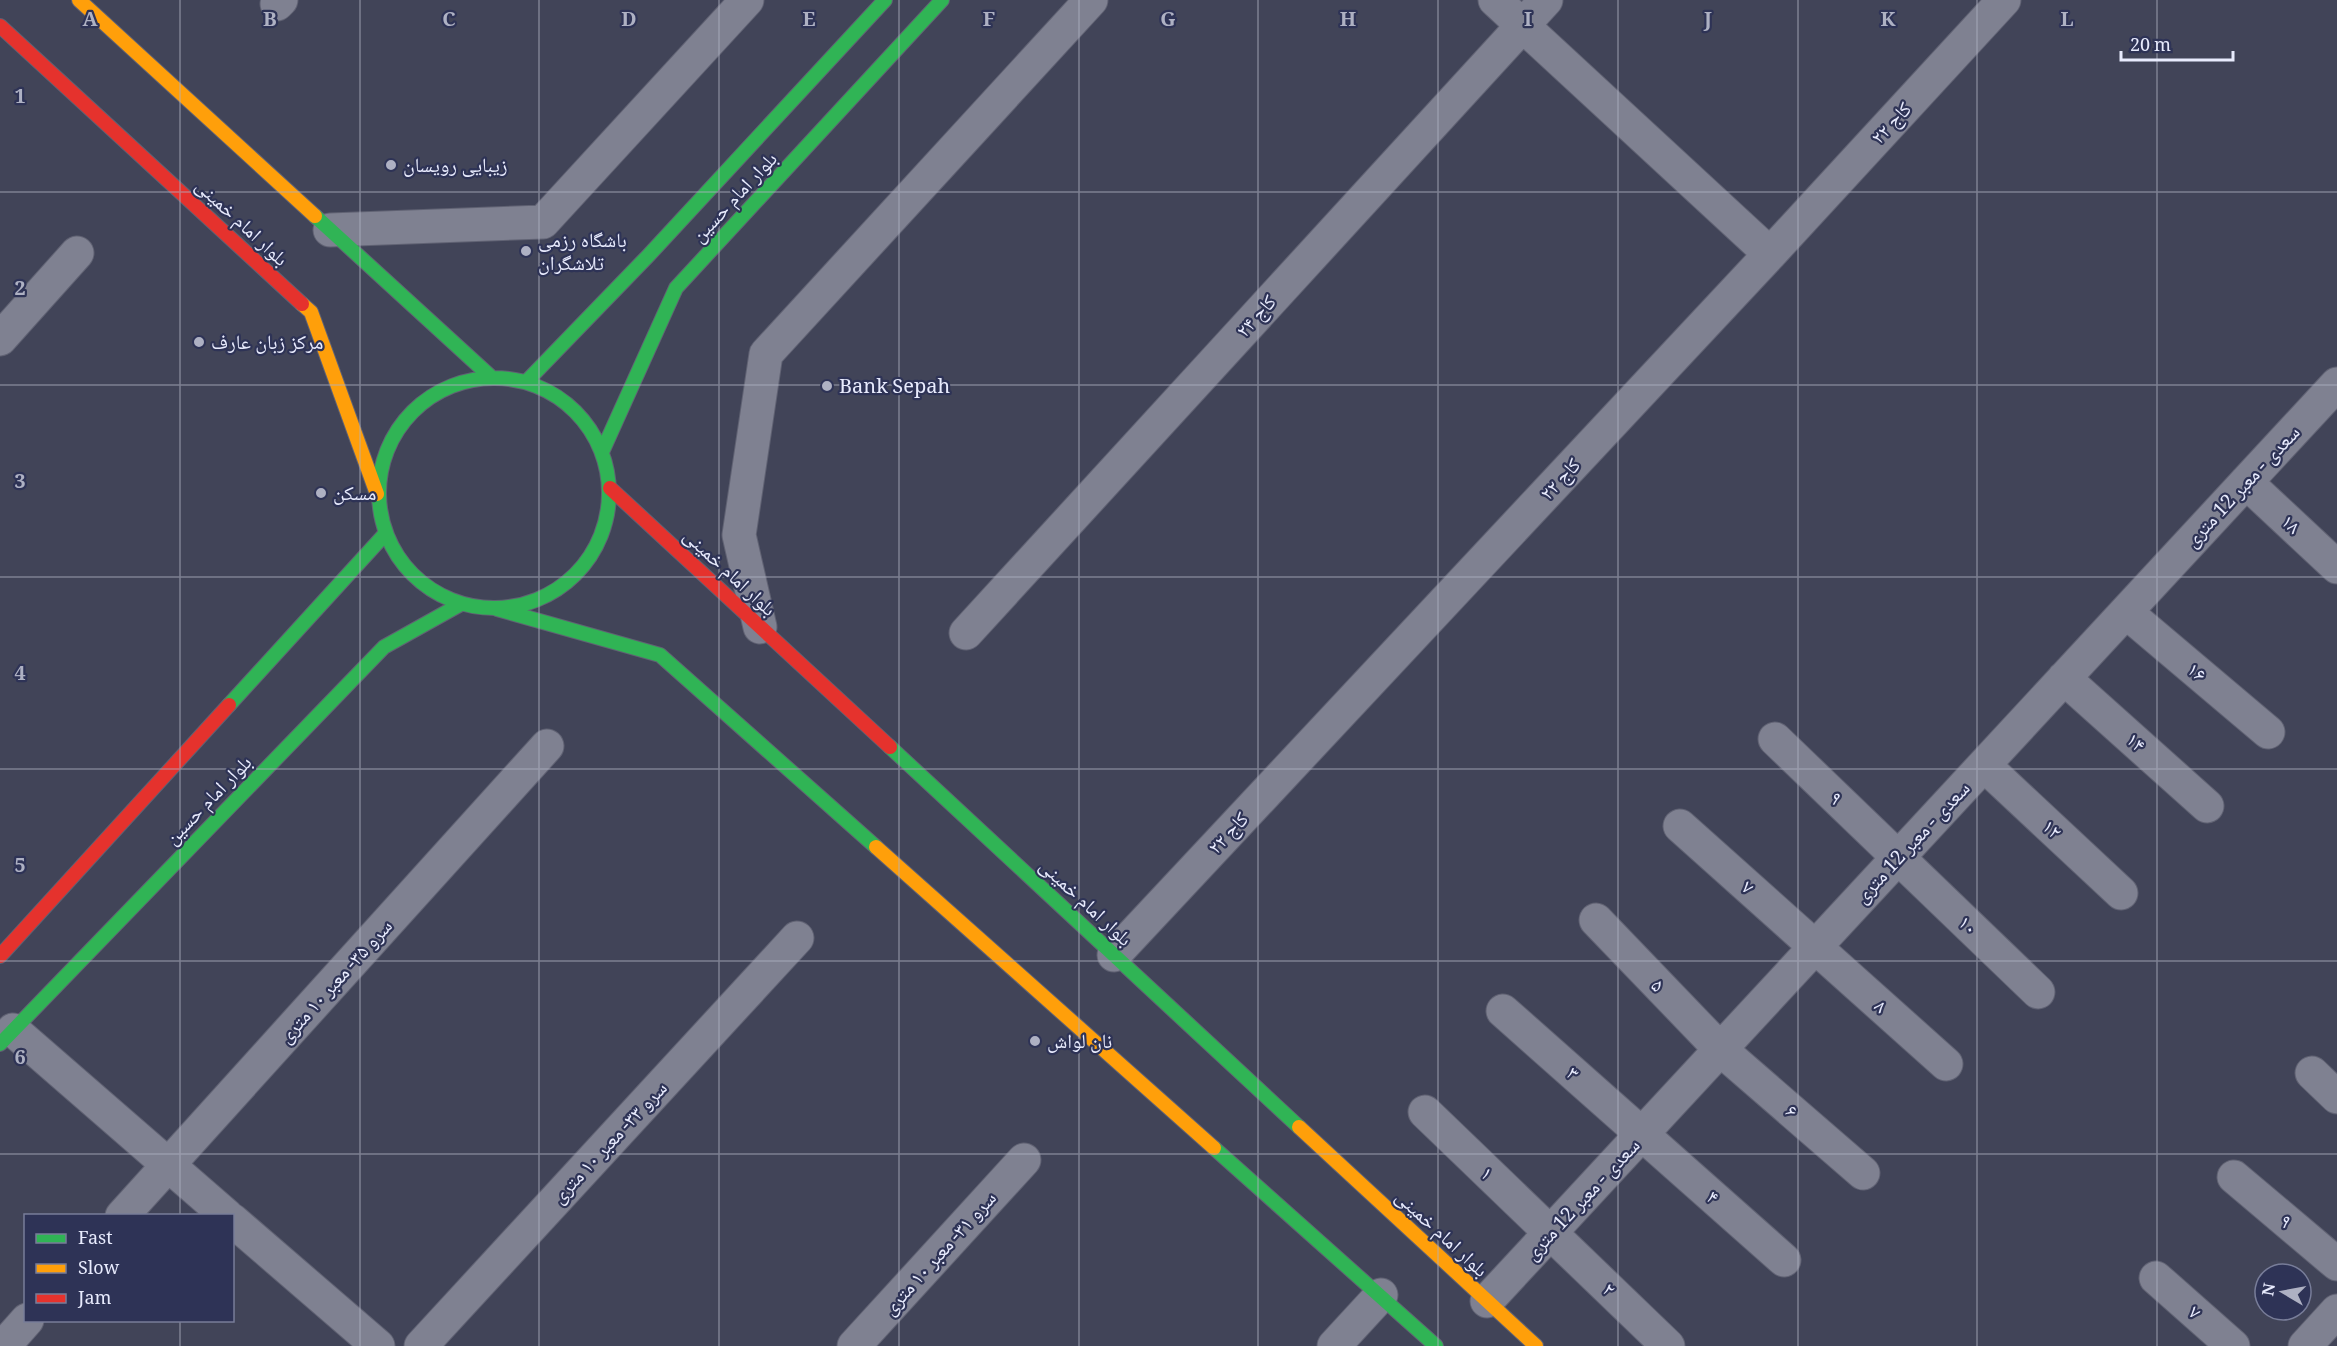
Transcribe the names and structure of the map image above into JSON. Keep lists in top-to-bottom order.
{
  "streets": {
    "street": [
      "کاج ۲۲",
      "بلوار امام حسین",
      "بلوار امام خمینی",
      "کاج ۲۴",
      "سعدی - معبر 12 متری",
      "۱۸",
      "۱۶",
      "۱۴",
      "۹",
      "۱۲",
      "۷",
      "۱۰",
      "سرو ۳۵- معبر ۱۰ متری",
      "۵",
      "۸",
      "۳",
      "۶",
      "سرو ۳۳- معبر ۱۰ متری",
      "۱",
      "۴",
      "سرو ۳۱- معبر ۱۰ متری",
      "۲"
    ]
  },
  "crossings": [
    ["کاج ۲۲", "بلوار امام خمینی"],
    ["بلوار امام خمینی", "سعدی - معبر 12 متری"],
    ["سعدی - معبر 12 متری", "۱۸"],
    ["سعدی - معبر 12 متری", "۱۶"],
    ["سعدی - معبر 12 متری", "۱۴"],
    ["سعدی - معبر 12 متری", "۹"],
    ["سعدی - معبر 12 متری", "۱۲"],
    ["سعدی - معبر 12 متری", "۷"],
    ["سعدی - معبر 12 متری", "۱۰"],
    ["سعدی - معبر 12 متری", "۵"],
    ["سعدی - معبر 12 متری", "۸"],
    ["سعدی - معبر 12 متری", "۳"],
    ["سعدی - معبر 12 متری", "۶"],
    ["سعدی - معبر 12 متری", "۱"],
    ["سعدی - معبر 12 متری", "۴"],
    ["سعدی - معبر 12 متری", "۲"],
    ["۹", "۱۰"],
    ["۷", "۸"],
    ["۵", "۶"],
    ["۳", "۴"],
    ["۱", "۲"]
  ],
  "places": [
    "زیبایی رویسان",
    "باشگاه رزمی تلاشگران",
    "مرکز زبان عارف",
    "Bank Sepah",
    "مسکن",
    "نان لواش"
  ],
  "legend": ["Fast", "Slow", "Jam"],
  "scale_bar": "20 m",
  "north": "left",
  "grid": {
    "columns": [
      "A",
      "B",
      "C",
      "D",
      "E",
      "F",
      "G",
      "H",
      "I",
      "J",
      "K",
      "L"
    ],
    "rows": [
      "1",
      "2",
      "3",
      "4",
      "5",
      "6"
    ]
  }
}
